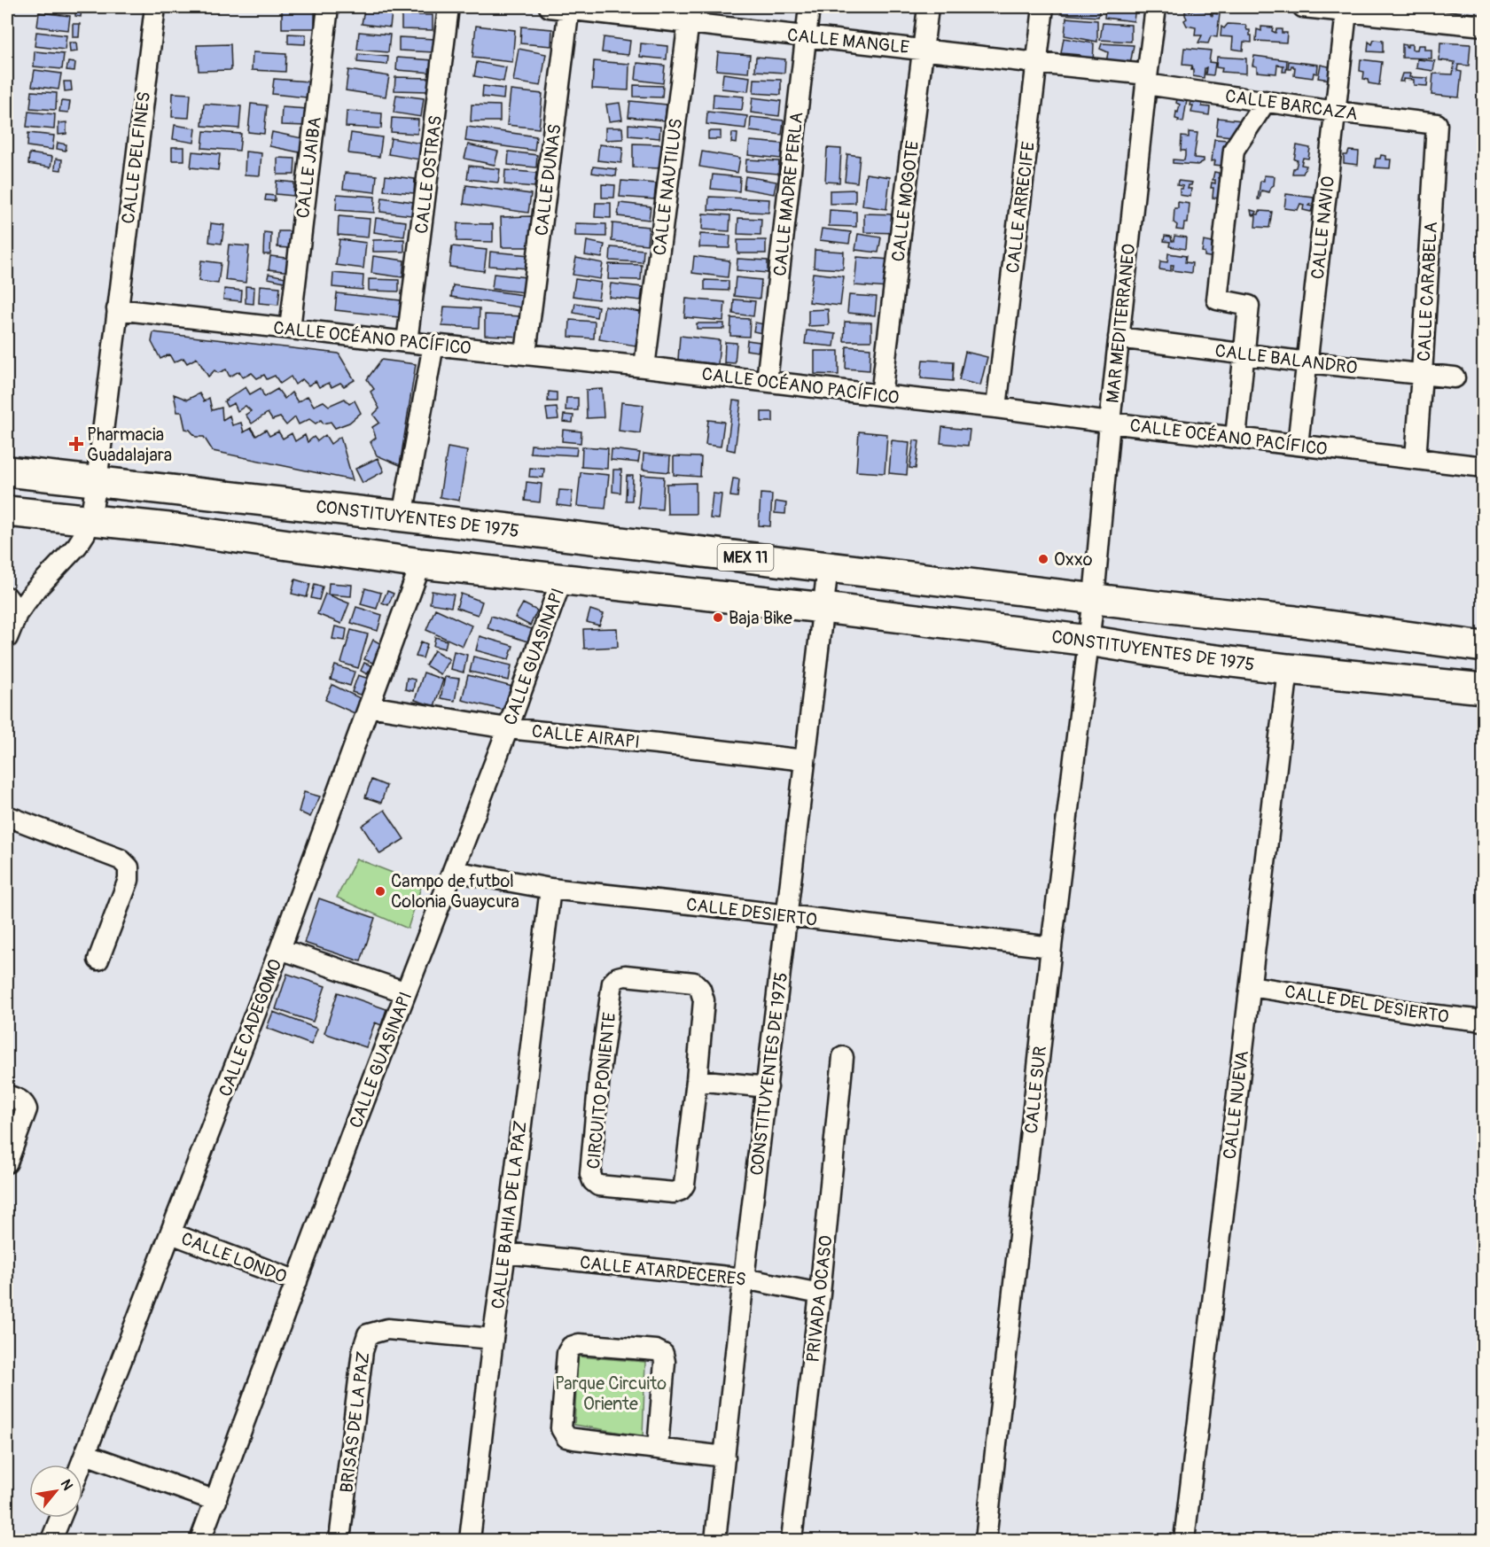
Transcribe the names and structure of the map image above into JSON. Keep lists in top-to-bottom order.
{
  "streets": {
    "main road": ["CONSTITUYENTES DE 1975", "MEX 11"],
    "street": [
      "CALLE MANGLE",
      "CALLE BARCAZA",
      "CALLE DELFINES",
      "CALLE JAIBA",
      "CALLE OSTRAS",
      "CALLE DUNAS",
      "CALLE NAUTILUS",
      "CALLE MADRE PERLA",
      "CALLE MOGOTE",
      "CALLE ARRECIFE",
      "CALLE NAVIO",
      "CALLE CARABELA",
      "MAR MEDITERRANEO",
      "CALLE OCÉANO PACÍFICO",
      "CALLE BALANDRO",
      "CALLE GUASINAPI",
      "CALLE AIRAPI",
      "CALLE DESIERTO",
      "CALLE DEL DESIERTO",
      "CALLE CADEGOMO",
      "CALLE SUR",
      "CIRCUITO PONIENTE",
      "CALLE NUEVA",
      "CALLE BAHIA DE LA PAZ",
      "CALLE LONDO",
      "CALLE ATARDECERES",
      "PRIVADA OCASO",
      "BRISAS DE LA PAZ"
    ]
  },
  "crossings": [
    ["CALLE MANGLE", "CALLE BARCAZA"],
    ["CALLE MANGLE", "CALLE DUNAS"],
    ["CALLE MANGLE", "CALLE NAUTILUS"],
    ["CALLE MANGLE", "CALLE MADRE PERLA"],
    ["CALLE MANGLE", "CALLE MOGOTE"],
    ["CALLE MANGLE", "CALLE ARRECIFE"],
    ["CALLE MANGLE", "MAR MEDITERRANEO"],
    ["CALLE BARCAZA", "CALLE NAVIO"],
    ["CALLE BARCAZA", "CALLE CARABELA"],
    ["CALLE BARCAZA", "MAR MEDITERRANEO"],
    ["CALLE DELFINES", "CALLE OCÉANO PACÍFICO"],
    ["CALLE DELFINES", "CONSTITUYENTES DE 1975"],
    ["CALLE JAIBA", "CALLE OCÉANO PACÍFICO"],
    ["CALLE OSTRAS", "CALLE OCÉANO PACÍFICO"],
    ["CALLE DUNAS", "CALLE OCÉANO PACÍFICO"],
    ["CALLE NAUTILUS", "CALLE OCÉANO PACÍFICO"],
    ["CALLE MADRE PERLA", "CALLE OCÉANO PACÍFICO"],
    ["CALLE MOGOTE", "CALLE OCÉANO PACÍFICO"],
    ["CALLE ARRECIFE", "CALLE OCÉANO PACÍFICO"],
    ["CALLE NAVIO", "CALLE OCÉANO PACÍFICO"],
    ["CALLE NAVIO", "CALLE BALANDRO"],
    ["CALLE CARABELA", "CALLE OCÉANO PACÍFICO"],
    ["CALLE CARABELA", "CALLE BALANDRO"],
    ["MAR MEDITERRANEO", "CALLE OCÉANO PACÍFICO"],
    ["MAR MEDITERRANEO", "CALLE BALANDRO"],
    ["MAR MEDITERRANEO", "CONSTITUYENTES DE 1975"],
    ["MAR MEDITERRANEO", "CALLE SUR"],
    ["CONSTITUYENTES DE 1975", "CALLE GUASINAPI"],
    ["CONSTITUYENTES DE 1975", "CALLE AIRAPI"],
    ["CONSTITUYENTES DE 1975", "CALLE DESIERTO"],
    ["CONSTITUYENTES DE 1975", "CALLE CADEGOMO"],
    ["CONSTITUYENTES DE 1975", "CALLE SUR"],
    ["CONSTITUYENTES DE 1975", "CALLE NUEVA"],
    ["CONSTITUYENTES DE 1975", "CALLE ATARDECERES"],
    ["CALLE GUASINAPI", "CALLE AIRAPI"],
    ["CALLE GUASINAPI", "CALLE DESIERTO"],
    ["CALLE GUASINAPI", "CALLE LONDO"],
    ["CALLE AIRAPI", "CALLE CADEGOMO"],
    ["CALLE DESIERTO", "CALLE SUR"],
    ["CALLE DESIERTO", "CALLE BAHIA DE LA PAZ"],
    ["CALLE DEL DESIERTO", "CALLE NUEVA"],
    ["CALLE CADEGOMO", "CALLE LONDO"],
    ["CALLE BAHIA DE LA PAZ", "CALLE ATARDECERES"],
    ["CALLE BAHIA DE LA PAZ", "BRISAS DE LA PAZ"],
    ["CALLE ATARDECERES", "PRIVADA OCASO"]
  ],
  "parks": ["Parque Circuito Oriente"],
  "places": {
    "health": ["Pharmacia Guadalajara"],
    "other": ["Oxxo", "Baja Bike", "Campo de futbol Colonia Guaycura"]
  },
  "north": "top right"
}
